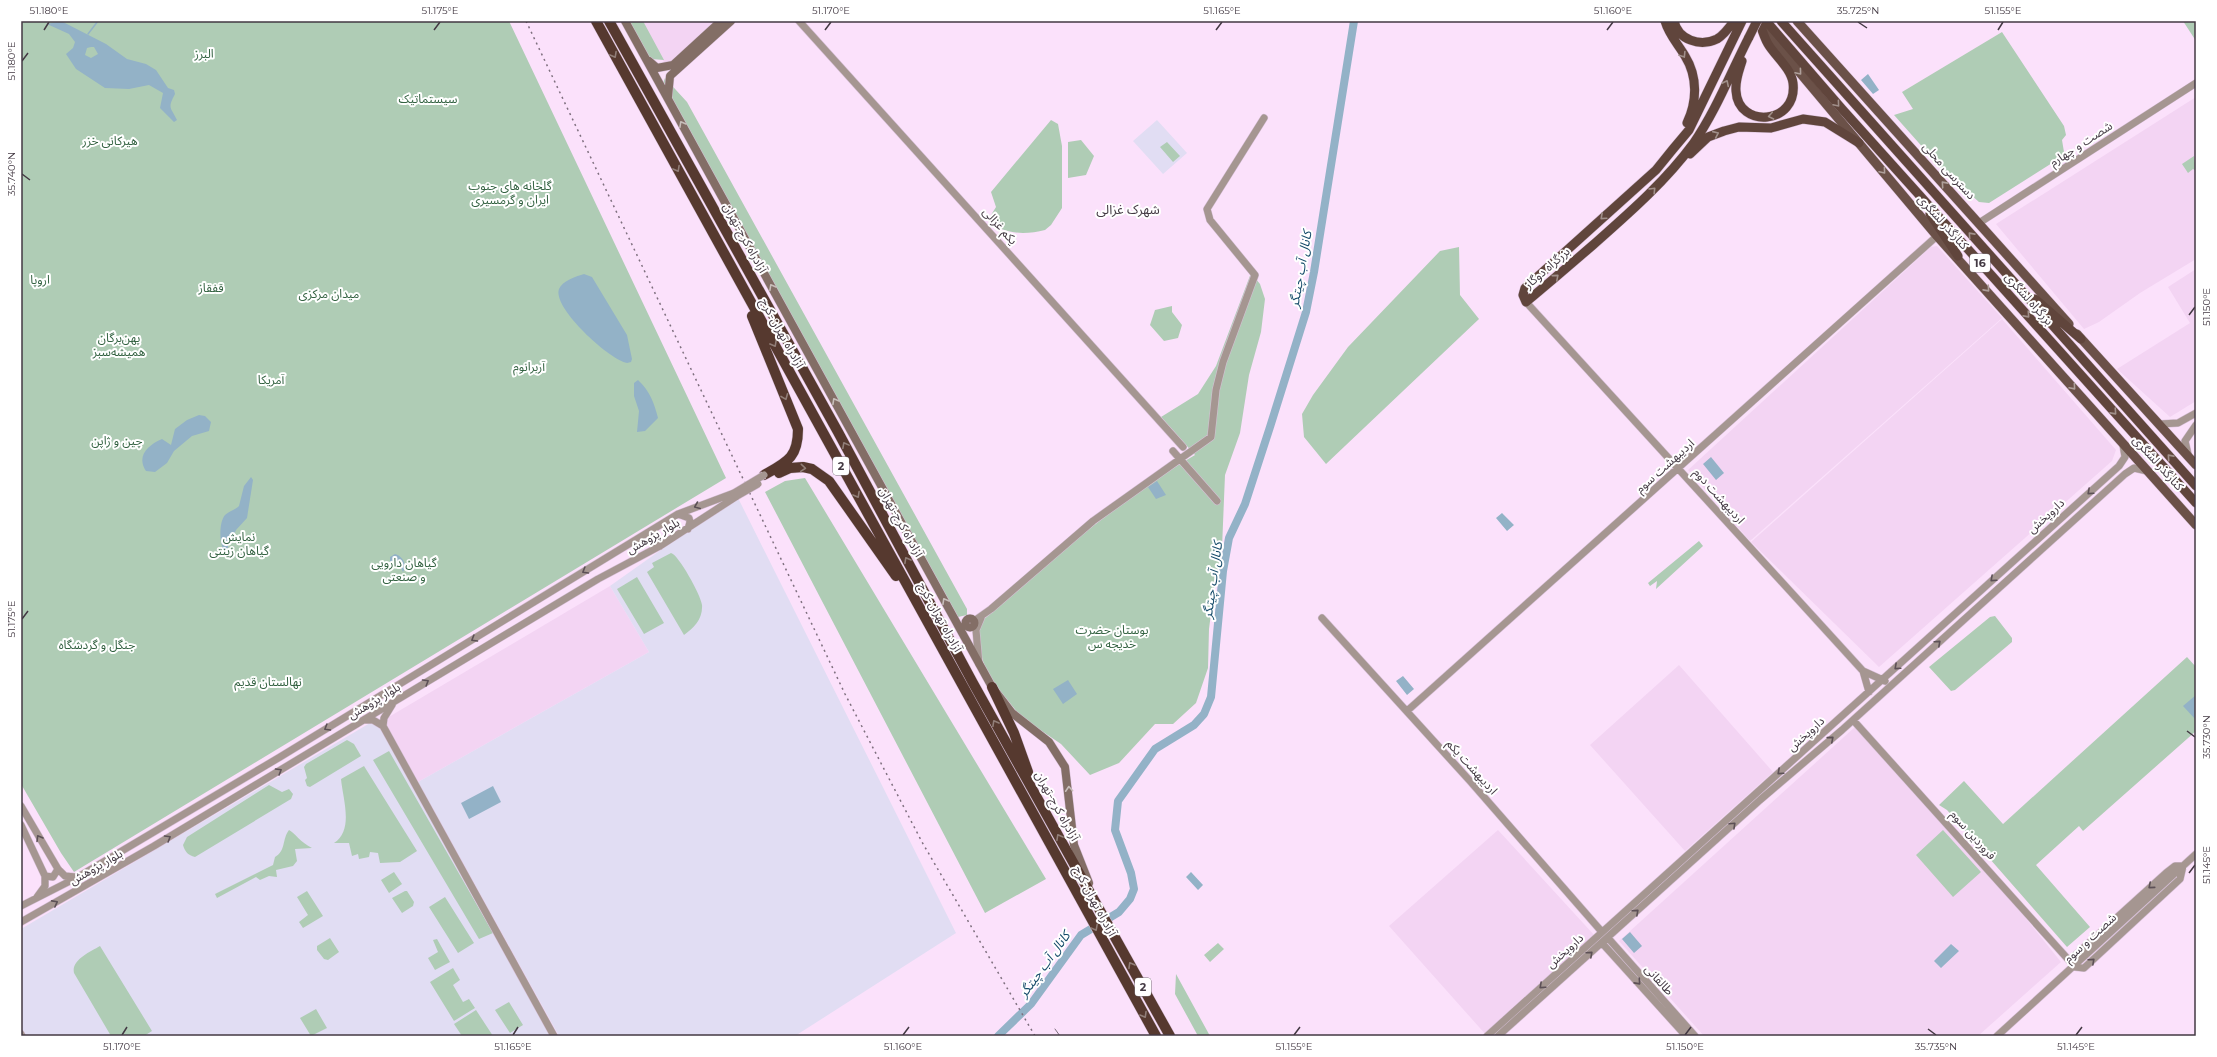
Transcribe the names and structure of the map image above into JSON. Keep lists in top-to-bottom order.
{
  "streets": {
    "highway": [
      "آزادراه کرج-تهران",
      "16",
      "بزرگراه دوگاز",
      "بزرگراه لشگری",
      "آزادراه تهران-کرج",
      "2"
    ],
    "main road": ["دسترسی محلی", "کنارگذر لشگری"],
    "street": [
      "شصت و چهارم",
      "یکم غزالی",
      "اردیبهشت سوم",
      "اردیبهشت دوم",
      "داروپخش",
      "بلوار پژوهش",
      "اردیبهشت یکم",
      "فروردین سوم",
      "شصت و سوم",
      "طالقانی"
    ]
  },
  "crossings": [
    ["شصت و چهارم", "دسترسی محلی"],
    ["کنارگذر لشگری", "بزرگراه دوگاز"],
    ["کنارگذر لشگری", "بزرگراه لشگری"],
    ["کنارگذر لشگری", "اردیبهشت سوم"],
    ["کنارگذر لشگری", "داروپخش"],
    ["بزرگراه دوگاز", "بزرگراه لشگری"],
    ["بزرگراه دوگاز", "اردیبهشت دوم"],
    ["اردیبهشت سوم", "اردیبهشت دوم"],
    ["اردیبهشت سوم", "اردیبهشت یکم"],
    ["اردیبهشت دوم", "داروپخش"],
    ["داروپخش", "اردیبهشت یکم"],
    ["داروپخش", "فروردین سوم"],
    ["داروپخش", "طالقانی"],
    ["فروردین سوم", "شصت و سوم"]
  ],
  "one_way": [
    "دسترسی محلی",
    "کنارگذر لشگری",
    "آزادراه کرج-تهران",
    "آزادراه تهران-کرج"
  ],
  "districts": ["شهرک غزالی"],
  "water": ["کانال آب چیتگر"],
  "parks": [
    "البرز",
    "سیستماتیک",
    "هیرکانی خزر",
    "گلخانه های جنوب ایران و گرمسیری",
    "اروپا",
    "قفقاز",
    "میدان مرکزی",
    "پهن‌برگان همیشه‌سبز",
    "آربرانوم",
    "آمریکا",
    "چین و ژاپن",
    "نمایش گیاهان زینتی",
    "گیاهان دارویی و صنعتی",
    "بوستان حضرت خدیجه س",
    "جنگل و گردشگاه",
    "نهالستان قدیم"
  ],
  "coordinates": [
    "51.180°E",
    "51.175°E",
    "51.170°E",
    "51.165°E",
    "51.160°E",
    "35.725°N",
    "51.155°E",
    "35.740°N",
    "51.150°E",
    "35.730°N",
    "51.145°E",
    "35.735°N"
  ]
}
